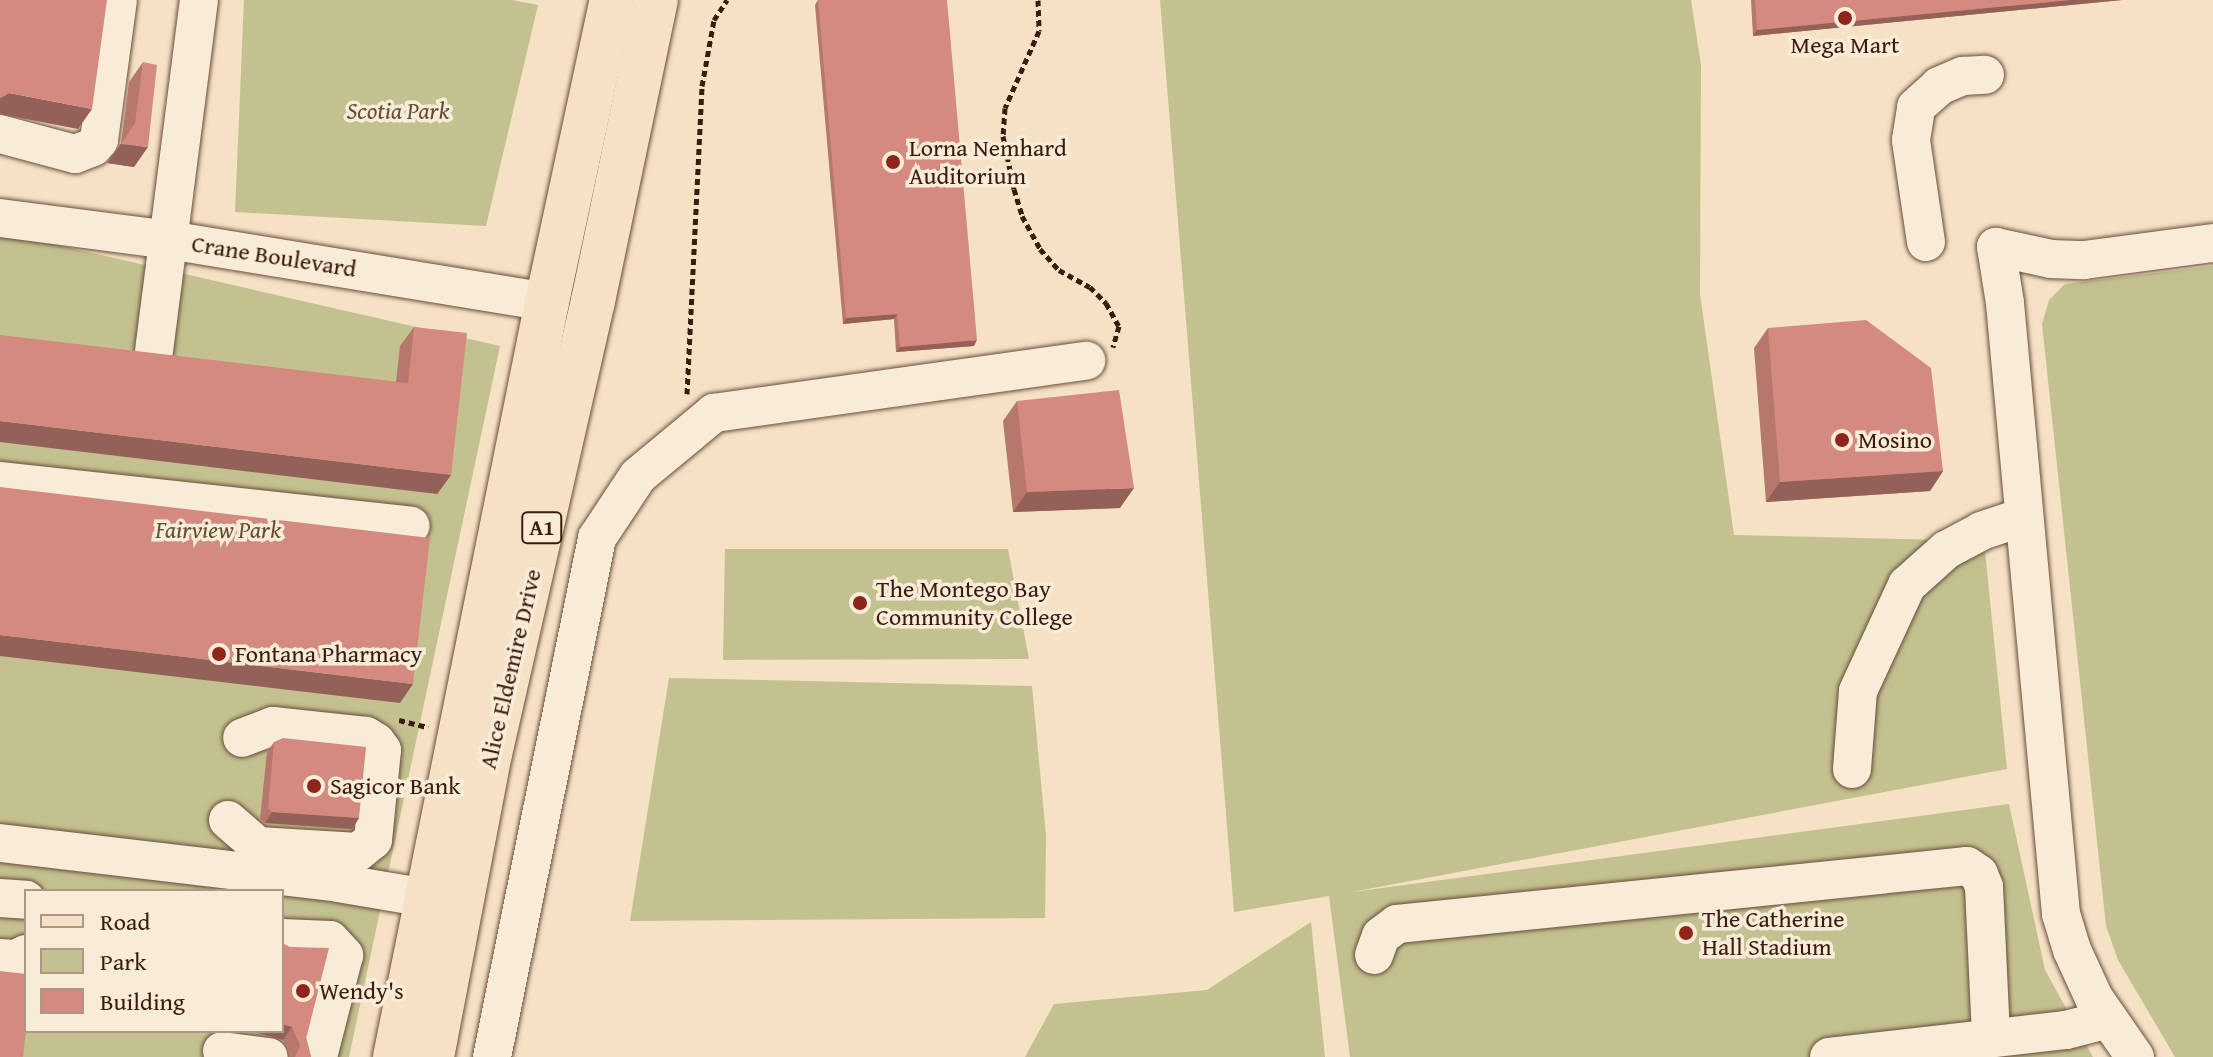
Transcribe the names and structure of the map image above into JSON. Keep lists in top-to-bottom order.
{
  "streets": {
    "main road": ["A1", "Alice Eldemire Drive"],
    "lane": ["Crane Boulevard"]
  },
  "crossings": [
    ["Crane Boulevard", "Alice Eldemire Drive"]
  ],
  "parks": ["Scotia Park", "Fairview Park"],
  "places": [
    "Mega Mart",
    "Lorna Nemhard Auditorium",
    "Mosino",
    "The Montego Bay Community College",
    "Fontana Pharmacy",
    "Sagicor Bank",
    "The Catherine Hall Stadium",
    "Wendy's"
  ],
  "legend": ["Road", "Park", "Building"]
}
